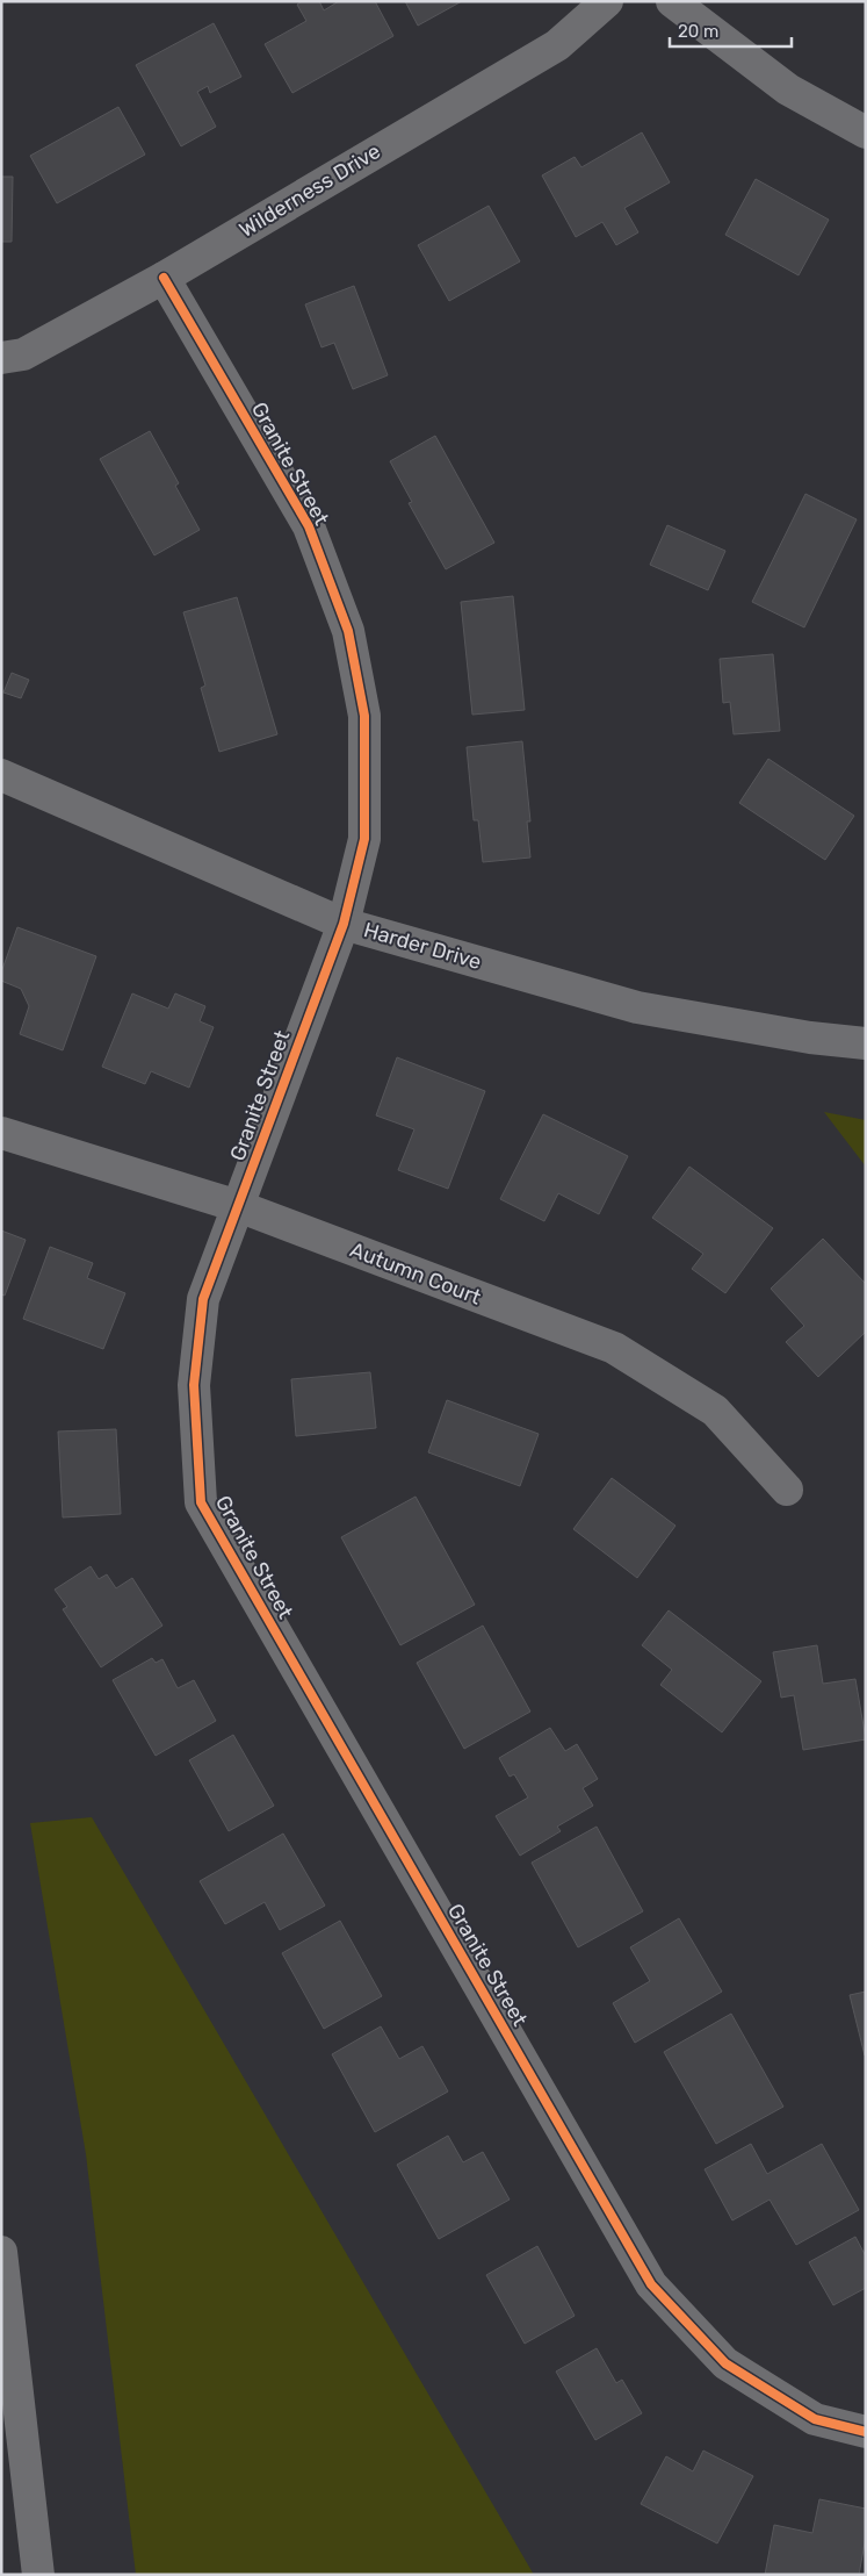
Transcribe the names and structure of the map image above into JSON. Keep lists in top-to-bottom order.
{
  "streets": {
    "street": [
      "Wilderness Drive",
      "Granite Street",
      "Harder Drive",
      "Autumn Court"
    ]
  },
  "crossings": [
    ["Wilderness Drive", "Granite Street"],
    ["Granite Street", "Harder Drive"],
    ["Granite Street", "Autumn Court"]
  ],
  "scale_bar": "20 m"
}
